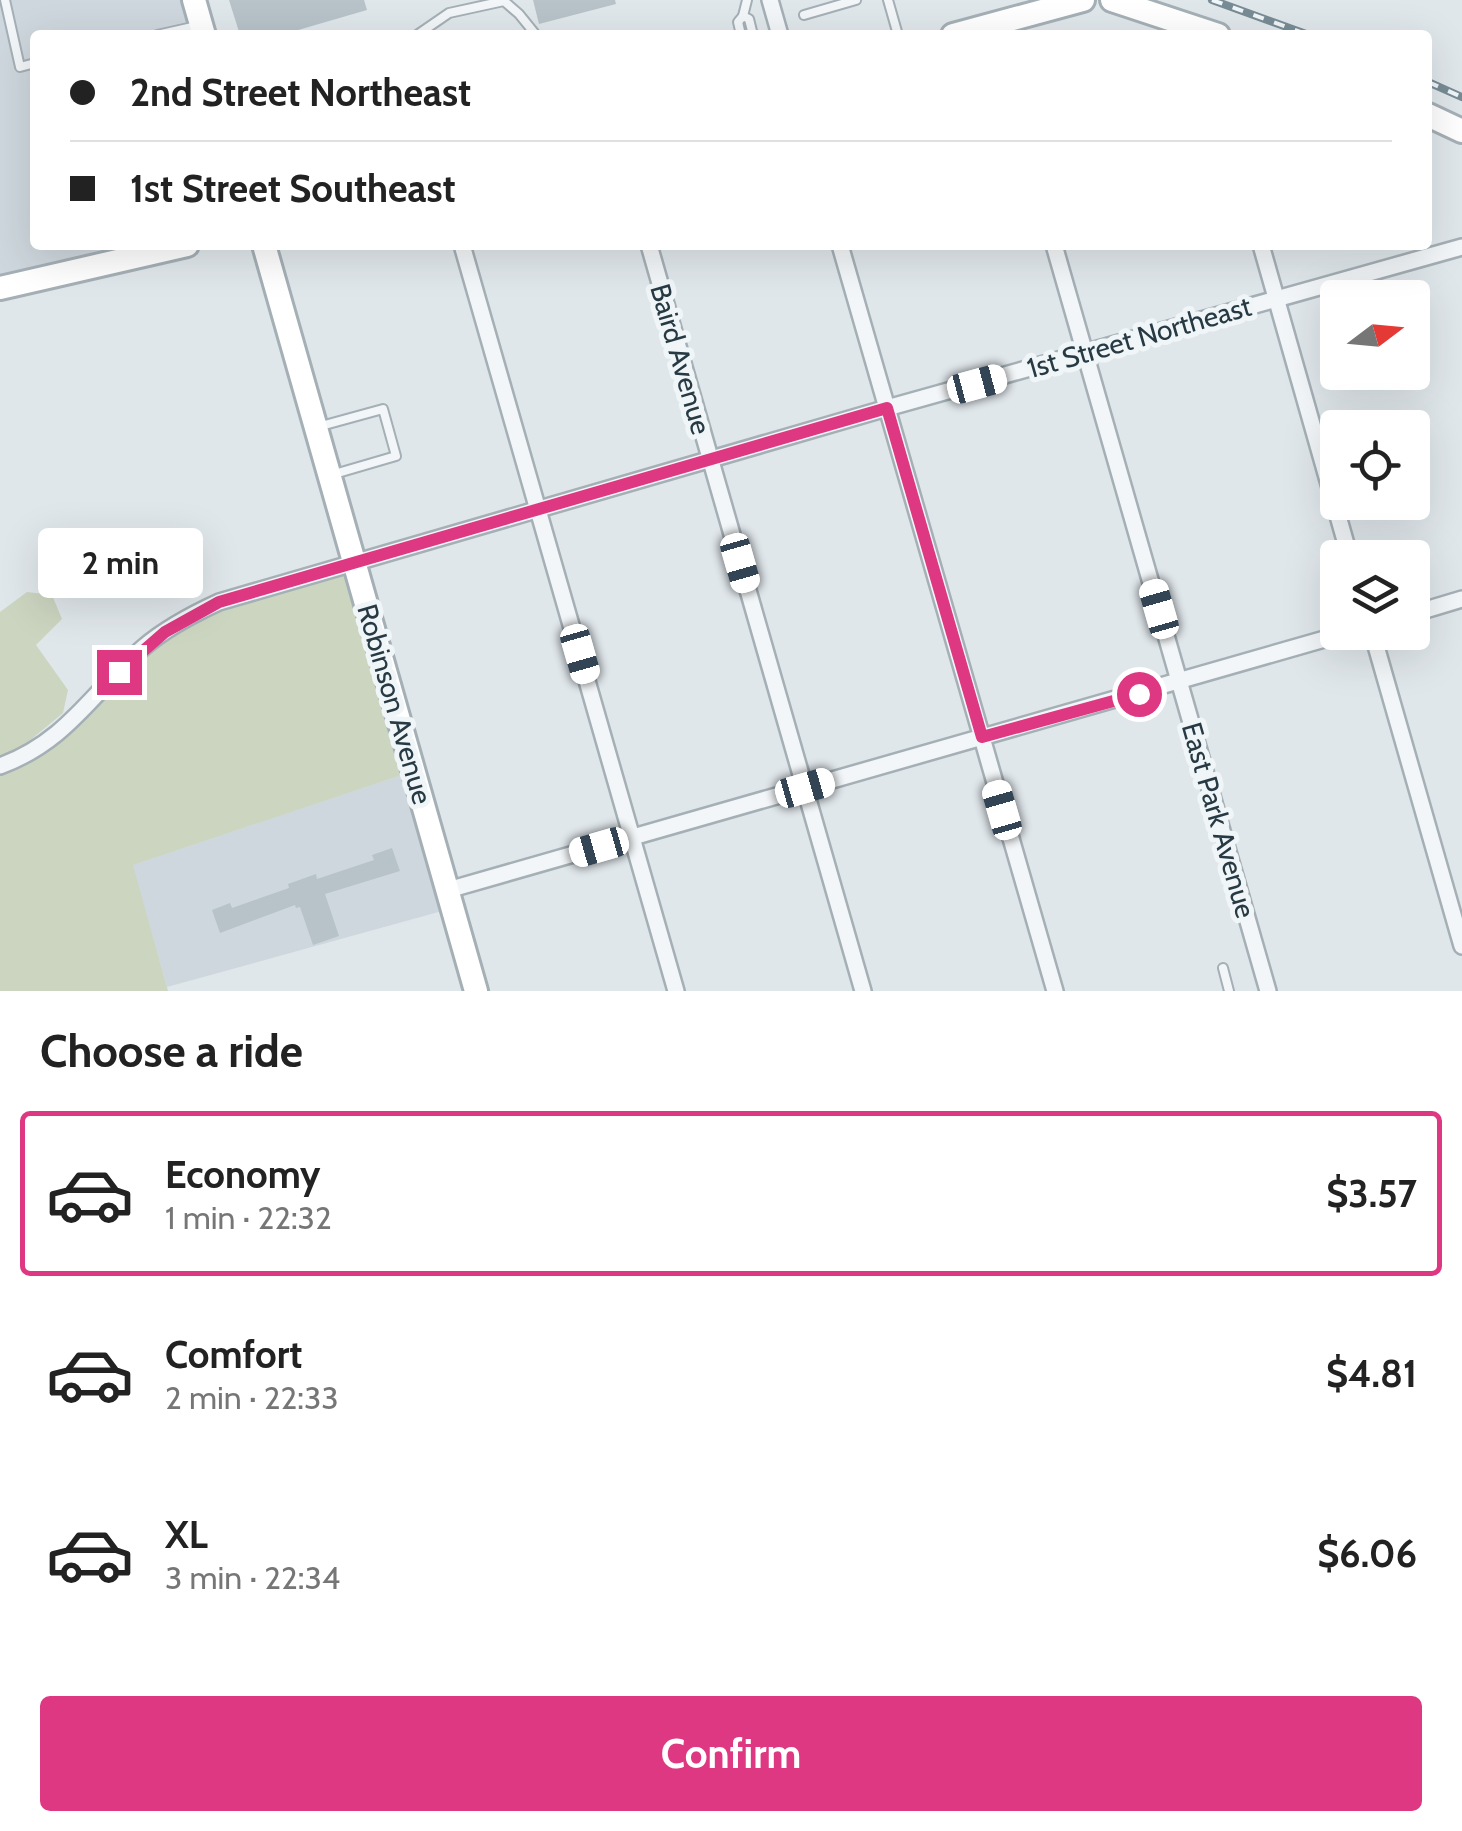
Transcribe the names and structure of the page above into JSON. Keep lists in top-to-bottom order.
{
  "streets": {
    "main road": ["Robinson Avenue"],
    "street": ["1st Street Northeast", "Baird Avenue", "East Park Avenue"]
  },
  "crossings": [
    ["1st Street Northeast", "Baird Avenue"],
    ["1st Street Northeast", "Robinson Avenue"],
    ["1st Street Northeast", "East Park Avenue"]
  ],
  "north": "right",
  "page": {
    "banner": ["2nd Street Northeast", "1st Street Southeast"],
    "bubble": "2 min",
    "heading": "Choose a ride",
    "list": [
      {
        "name": "Economy",
        "note": "1 min · 22:32",
        "value": "$3.57"
      },
      {
        "name": "Comfort",
        "note": "2 min · 22:33",
        "value": "$4.81"
      },
      {
        "name": "XL",
        "note": "3 min · 22:34",
        "value": "$6.06"
      }
    ],
    "buttons": "Confirm"
  }
}
